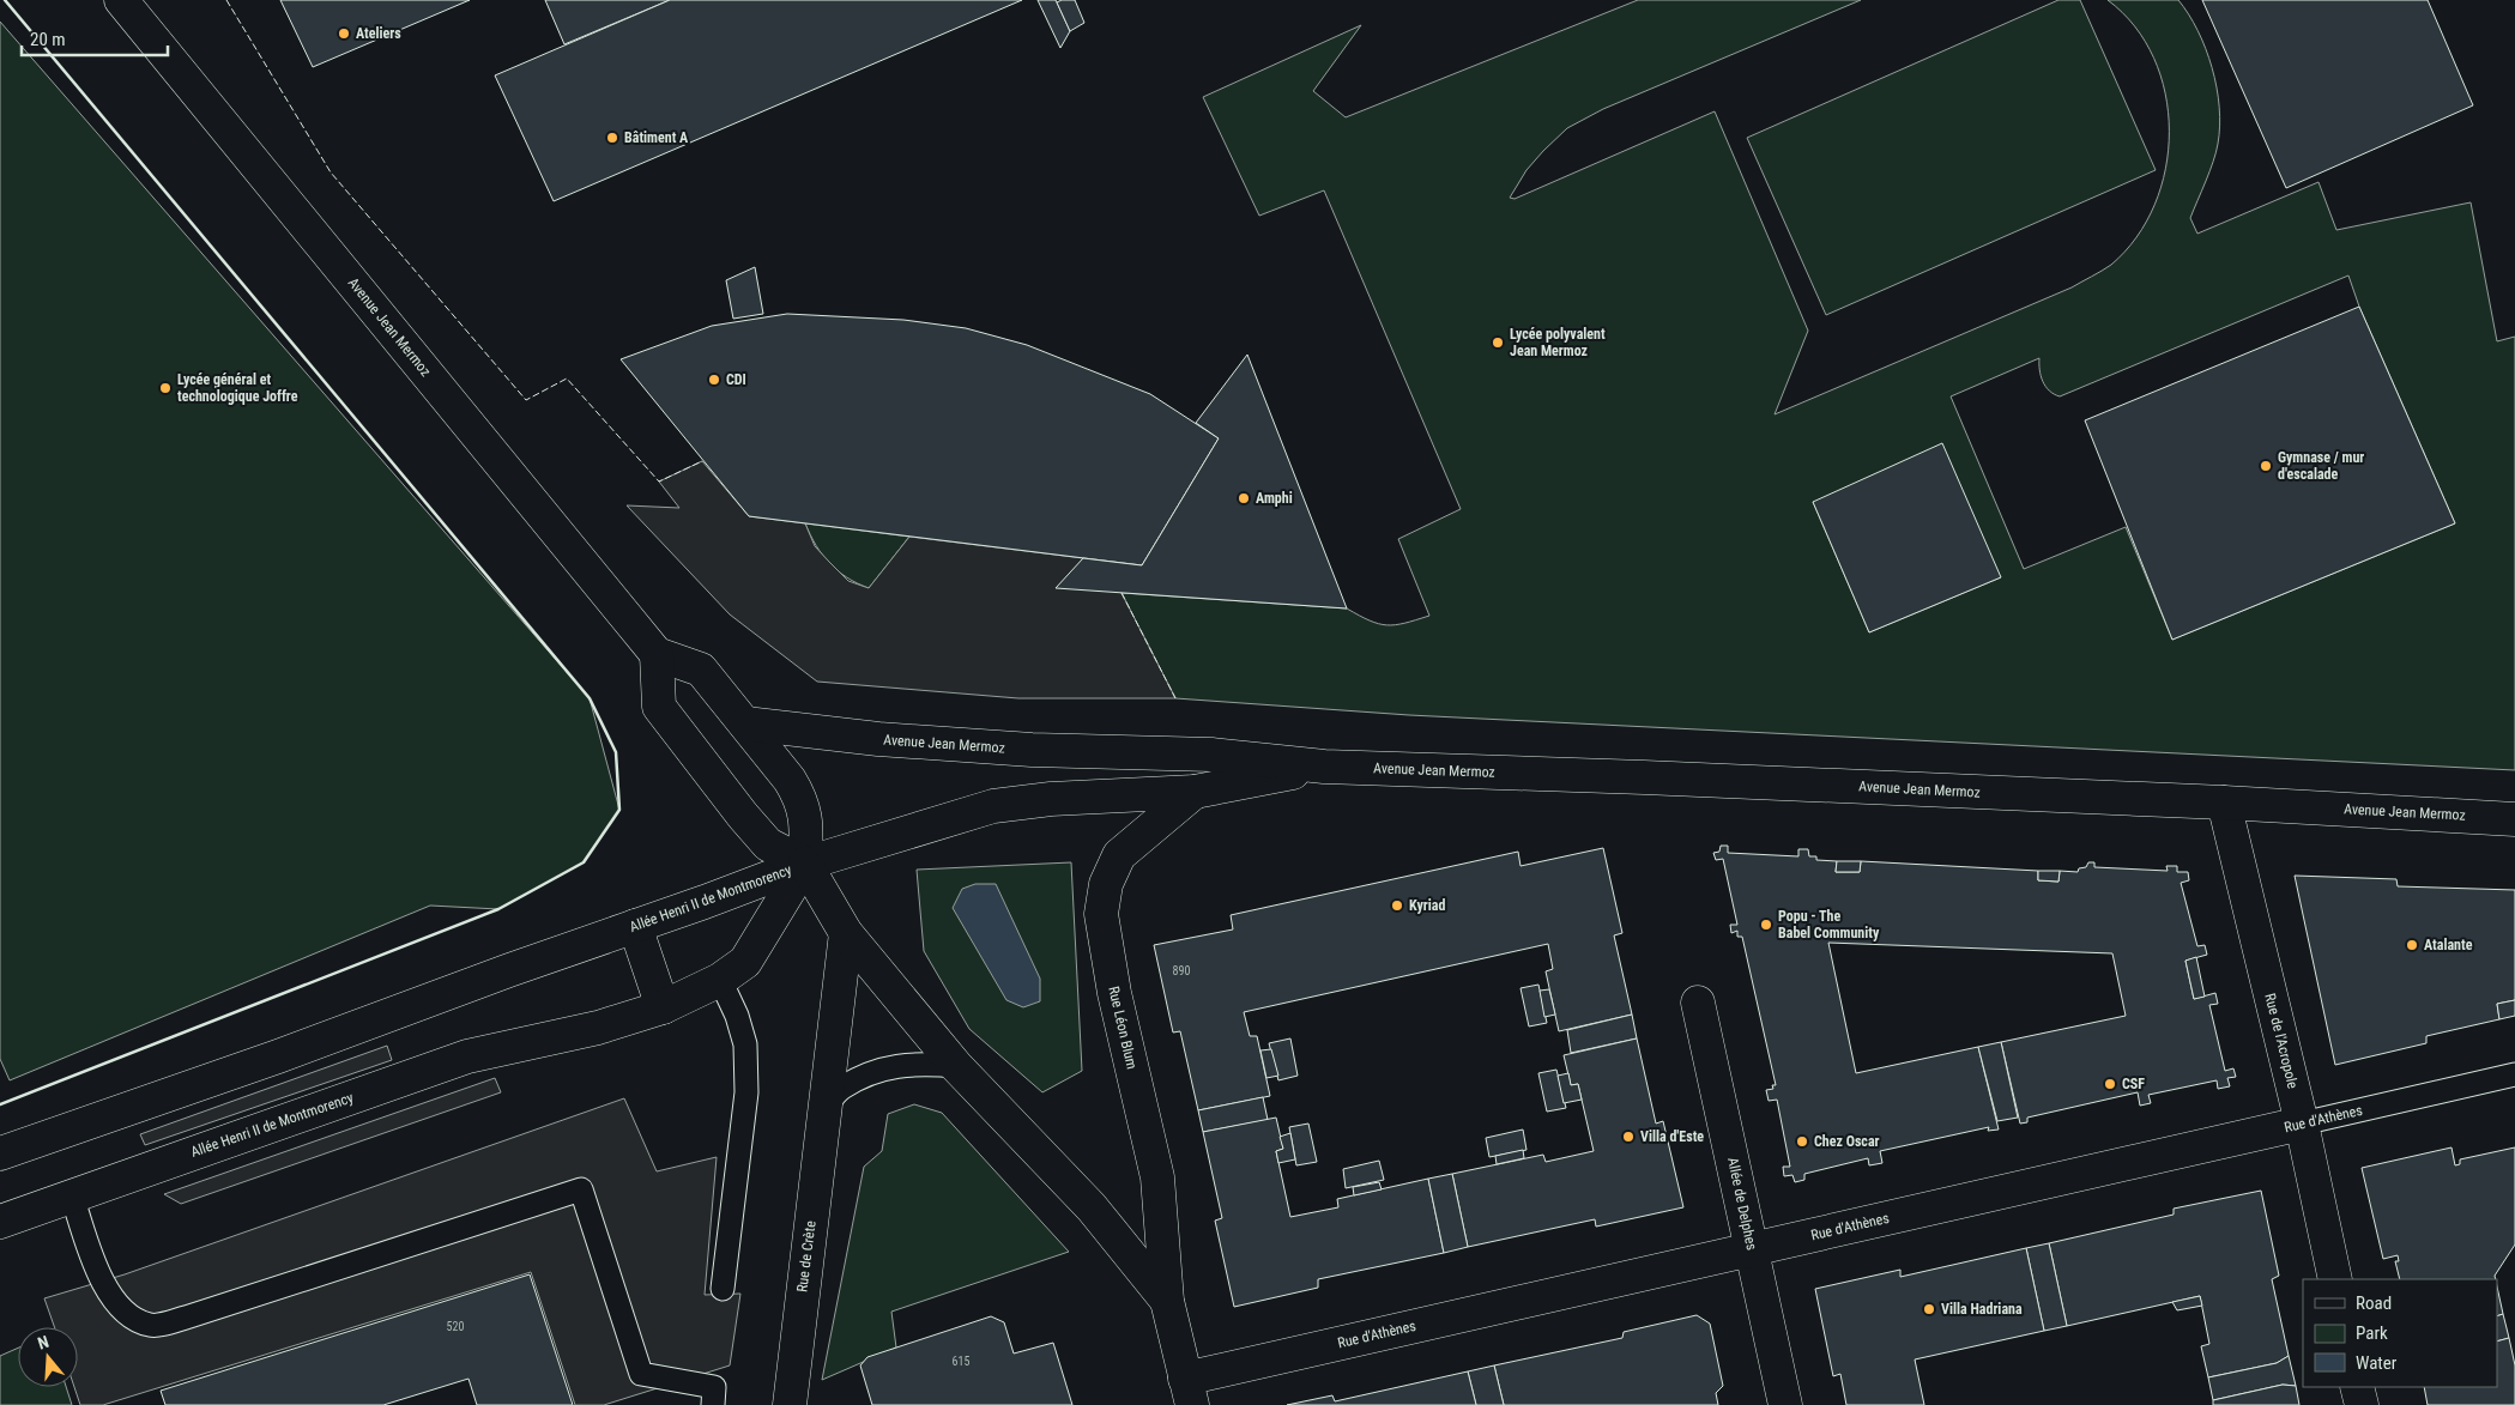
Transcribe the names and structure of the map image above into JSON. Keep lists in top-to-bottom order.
{
  "streets": {
    "main road": [
      "Avenue Jean Mermoz",
      "Allée Henri II de Montmorency",
      "Rue Léon Blum",
      "Rue de l'Acropole",
      "Rue d'Athènes",
      "Allée de Delphes",
      "Rue de Crète"
    ]
  },
  "crossings": [
    ["Avenue Jean Mermoz", "Allée Henri II de Montmorency"],
    ["Avenue Jean Mermoz", "Rue Léon Blum"],
    ["Avenue Jean Mermoz", "Rue de l'Acropole"],
    ["Allée Henri II de Montmorency", "Rue Léon Blum"],
    ["Rue Léon Blum", "Rue d'Athènes"],
    ["Rue Léon Blum", "Rue de Crète"],
    ["Rue de l'Acropole", "Rue d'Athènes"],
    ["Rue d'Athènes", "Allée de Delphes"]
  ],
  "places": [
    "Ateliers",
    "Bâtiment A",
    "Lycée polyvalent Jean Mermoz",
    "CDI",
    "Lycée général et technologique Joffre",
    "Gymnase / mur d'escalade",
    "Amphi",
    "Kyriad",
    "Popu - The Babel Community",
    "Atalante",
    "CSF",
    "Villa d'Este",
    "Chez Oscar",
    "Villa Hadriana"
  ],
  "house_numbers": ["890", "520", "615"],
  "legend": ["Road", "Park", "Water"],
  "scale_bar": "20 m",
  "north": "top"
}
